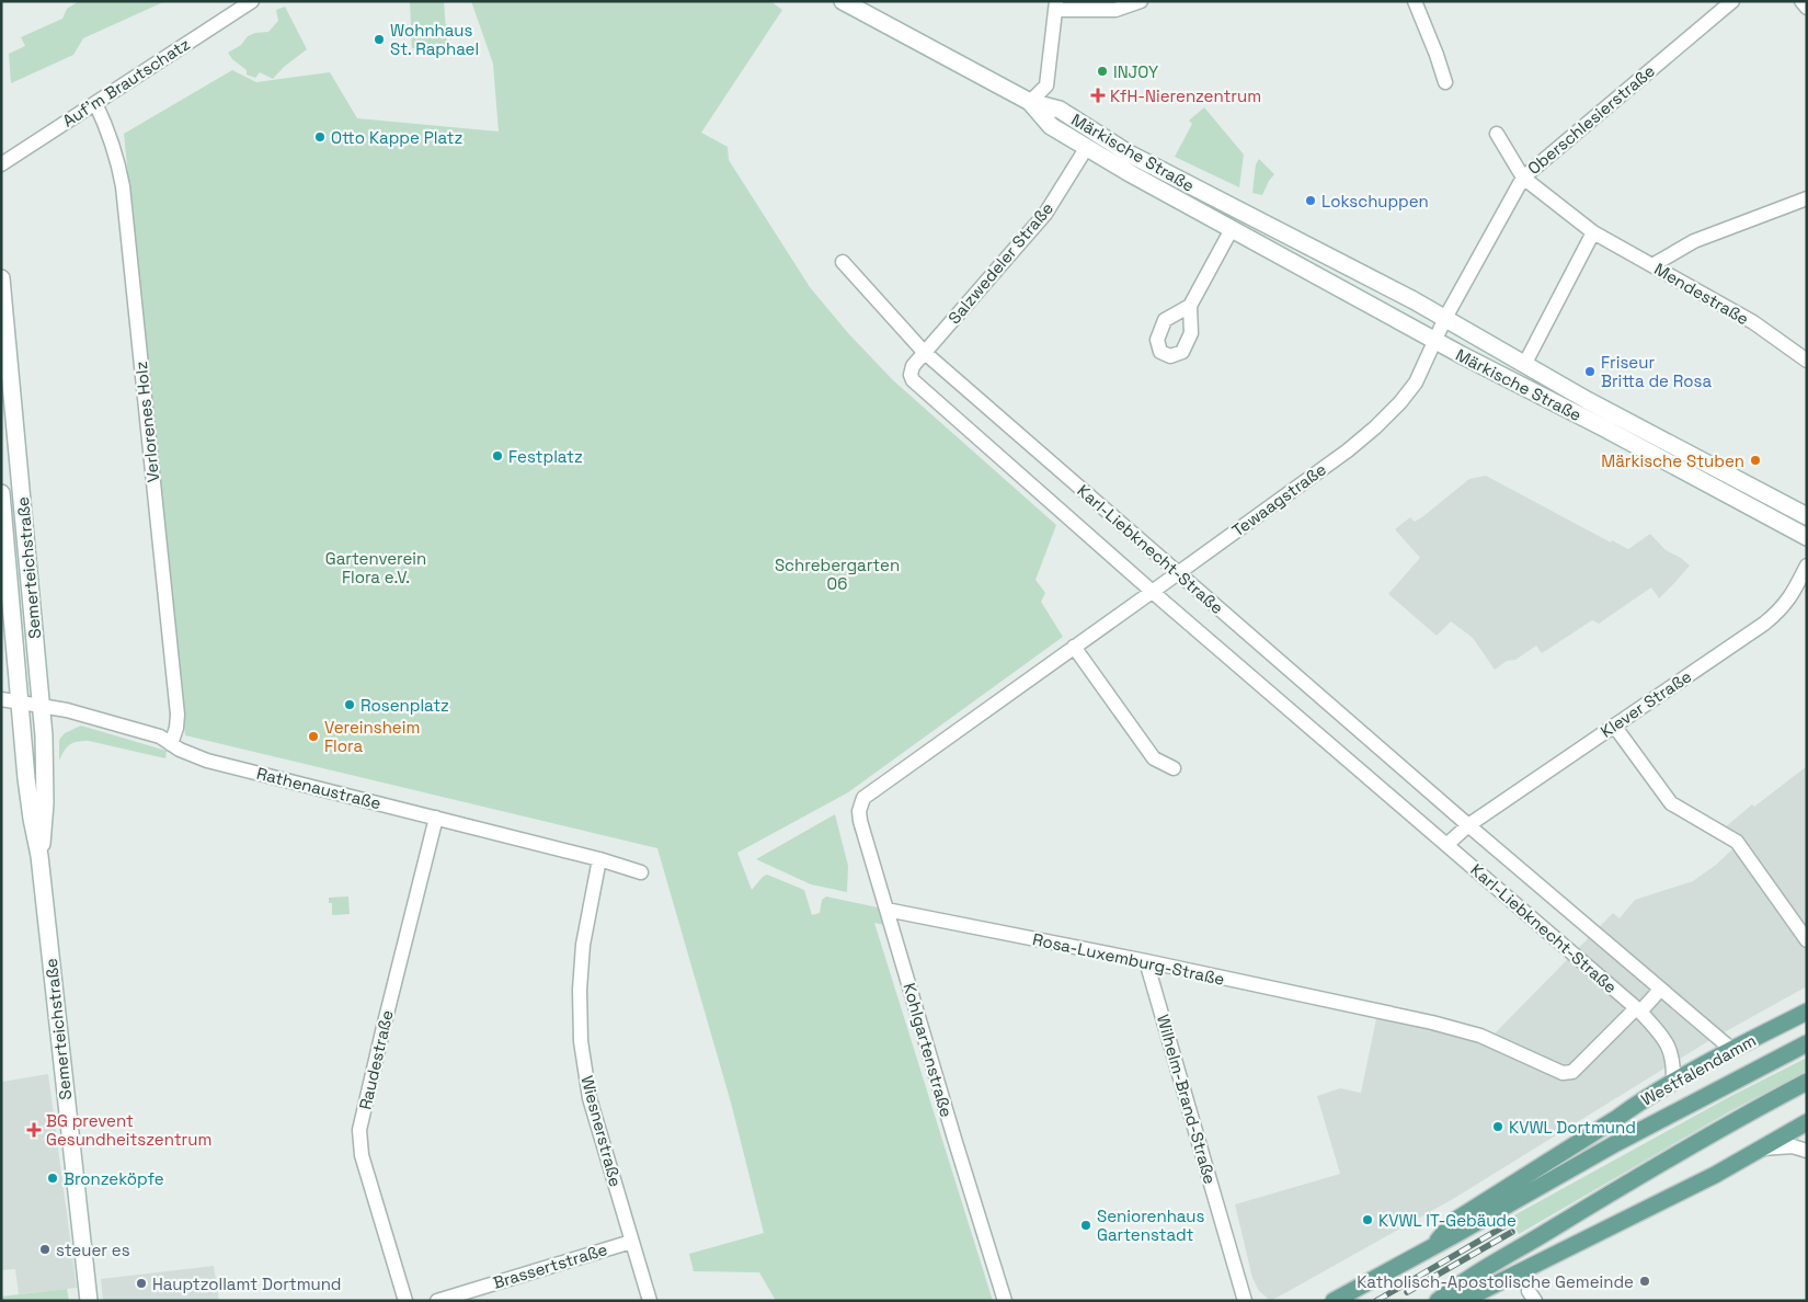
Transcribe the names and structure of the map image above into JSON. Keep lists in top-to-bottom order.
{
  "streets": {
    "main road": ["Märkische Straße", "Semerteichstraße", "Westfalendamm"],
    "street": [
      "Auf'm Brautschatz",
      "Oberschlesierstraße",
      "Salzwedeler Straße",
      "Mendestraße",
      "Verlorenes Holz",
      "Tewaagstraße",
      "Karl-Liebknecht-Straße",
      "Klever Straße",
      "Rathenaustraße",
      "Rosa-Luxemburg-Straße",
      "Kohlgartenstraße",
      "Raudestraße",
      "Wilhelm-Brand-Straße",
      "Wiesnerstraße",
      "Brassertstraße"
    ]
  },
  "crossings": [
    ["Auf'm Brautschatz", "Verlorenes Holz"],
    ["Oberschlesierstraße", "Märkische Straße"],
    ["Oberschlesierstraße", "Mendestraße"],
    ["Oberschlesierstraße", "Tewaagstraße"],
    ["Märkische Straße", "Salzwedeler Straße"],
    ["Märkische Straße", "Mendestraße"],
    ["Märkische Straße", "Tewaagstraße"],
    ["Salzwedeler Straße", "Karl-Liebknecht-Straße"],
    ["Verlorenes Holz", "Rathenaustraße"],
    ["Tewaagstraße", "Karl-Liebknecht-Straße"],
    ["Tewaagstraße", "Kohlgartenstraße"],
    ["Karl-Liebknecht-Straße", "Klever Straße"],
    ["Karl-Liebknecht-Straße", "Rosa-Luxemburg-Straße"],
    ["Karl-Liebknecht-Straße", "Westfalendamm"],
    ["Semerteichstraße", "Rathenaustraße"],
    ["Rathenaustraße", "Raudestraße"],
    ["Rathenaustraße", "Wiesnerstraße"],
    ["Rosa-Luxemburg-Straße", "Kohlgartenstraße"],
    ["Rosa-Luxemburg-Straße", "Wilhelm-Brand-Straße"],
    ["Wiesnerstraße", "Brassertstraße"]
  ],
  "parks": ["Gartenverein Flora e.V.", "Schrebergarten 06"],
  "places": {
    "other": [
      "Wohnhaus St. Raphael",
      "INJOY",
      "Otto Kappe Platz",
      "Lokschuppen",
      "Friseur Britta de Rosa",
      "Festplatz",
      "Märkische Stuben",
      "Rosenplatz",
      "Vereinsheim Flora",
      "KVWL Dortmund",
      "Bronzeköpfe",
      "KVWL IT-Gebäude",
      "Seniorenhaus Gartenstadt",
      "steuer es",
      "Katholisch-Apostolische Gemeinde",
      "Hauptzollamt Dortmund"
    ],
    "health": ["KfH-Nierenzentrum", "BG prevent Gesundheitszentrum"]
  }
}
